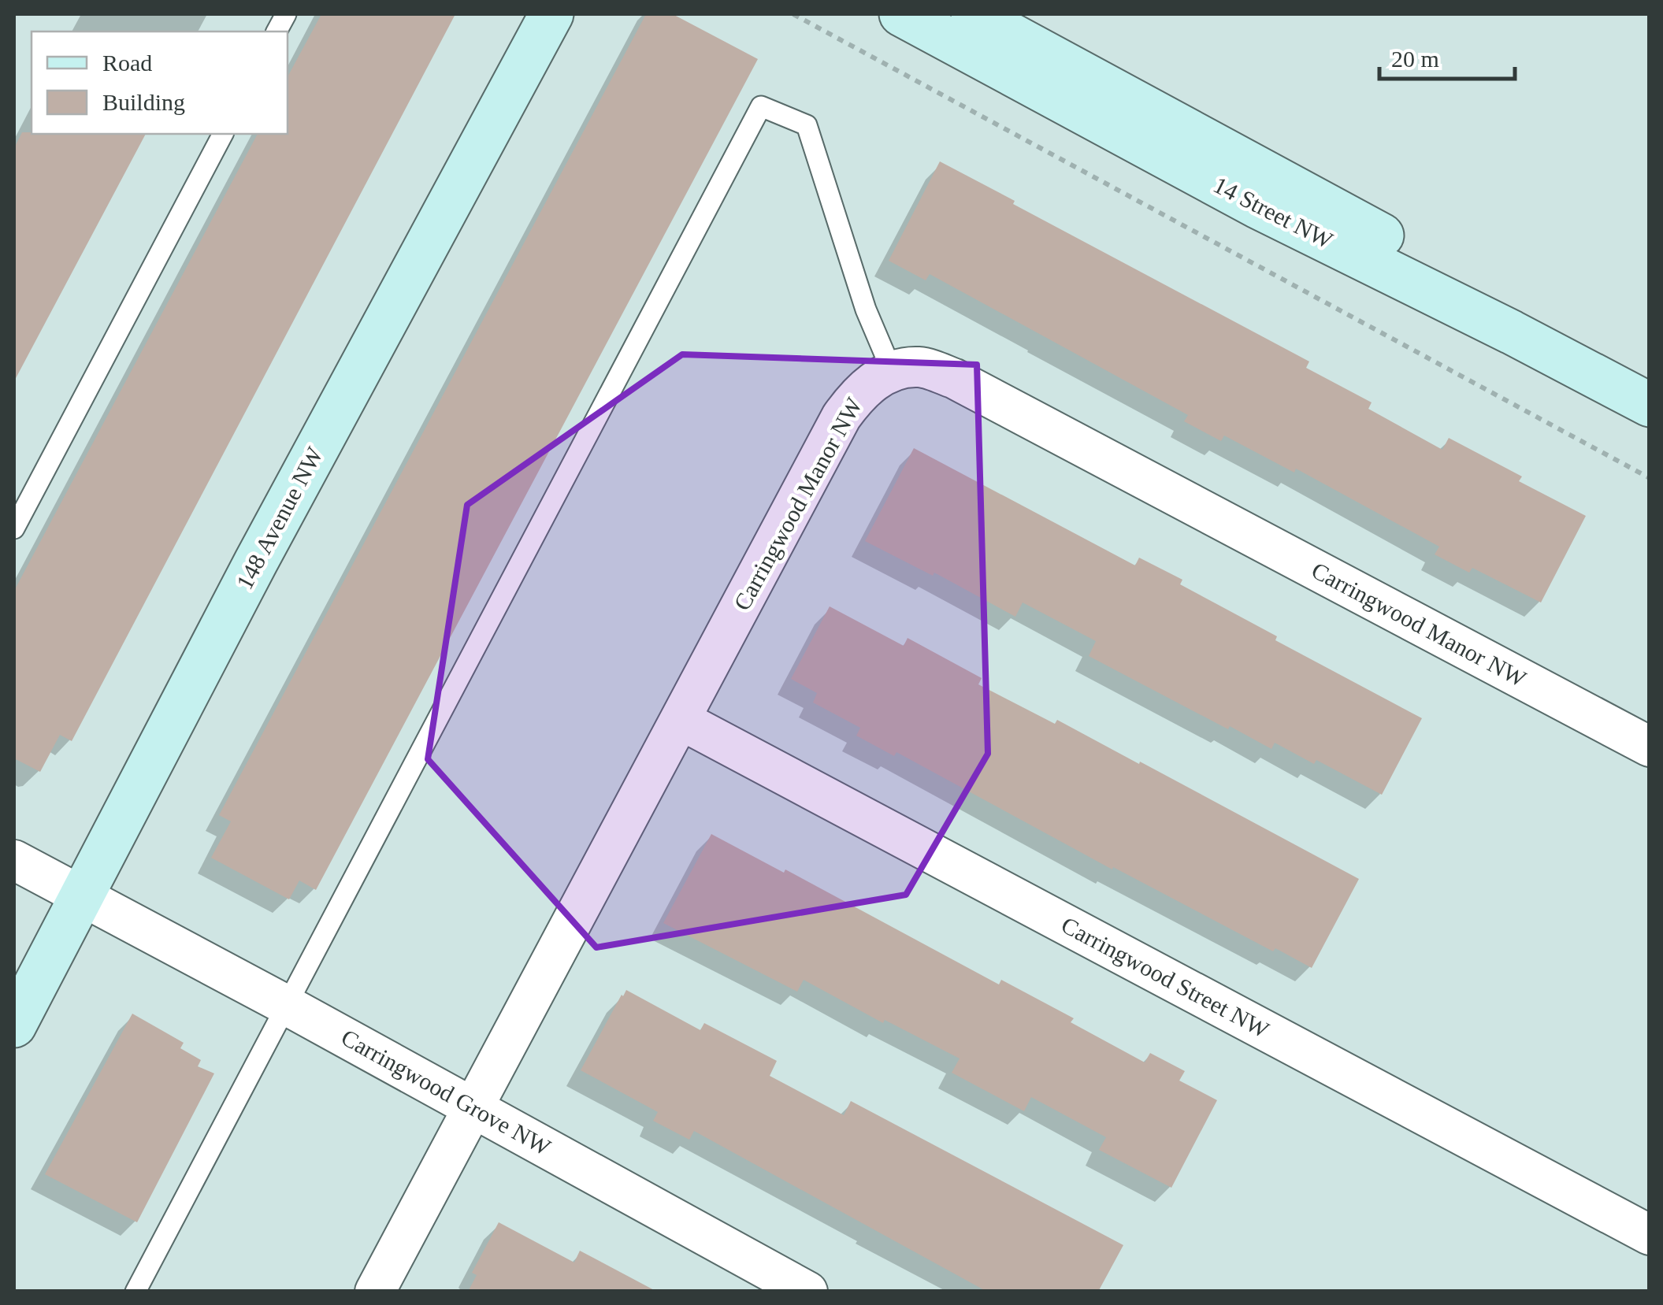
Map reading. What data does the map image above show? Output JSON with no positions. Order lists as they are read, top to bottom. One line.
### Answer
{"streets":{"main road":["14 Street NW","148 Avenue NW"],"street":["Carringwood Manor NW","Carringwood Street NW","Carringwood Grove NW"]},"crossings":[["Carringwood Manor NW","Carringwood Street NW"],["Carringwood Manor NW","Carringwood Grove NW"],["148 Avenue NW","Carringwood Grove NW"]],"legend":["Road","Building"],"scale_bar":"20 m"}
